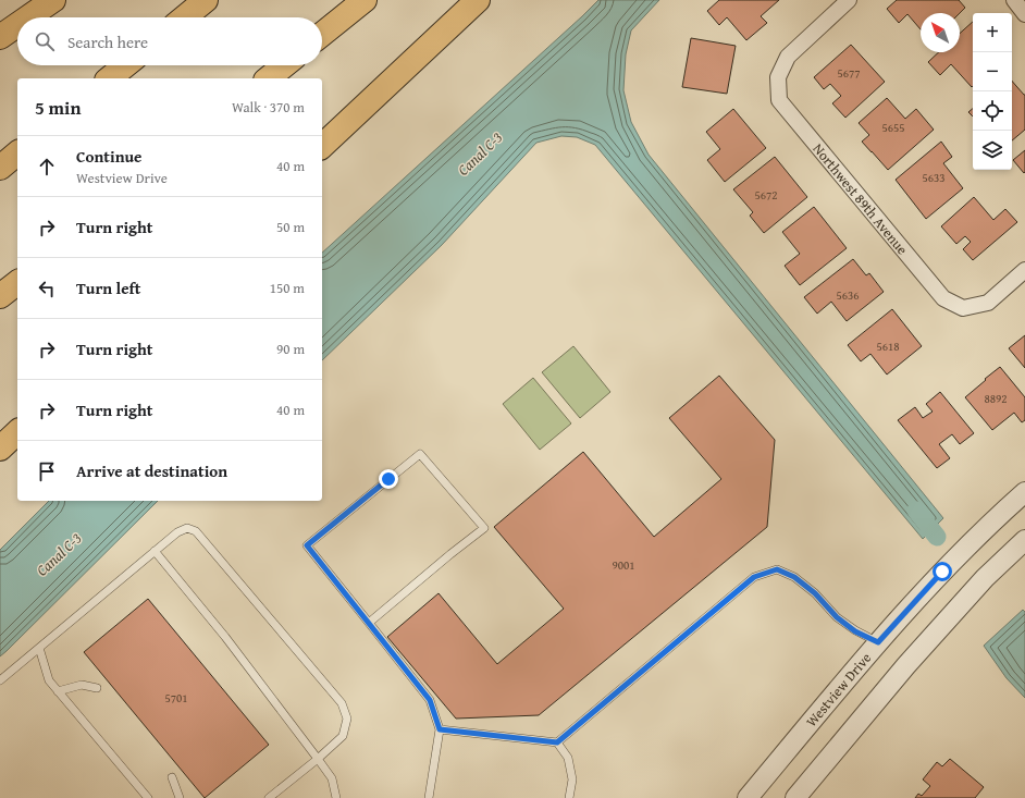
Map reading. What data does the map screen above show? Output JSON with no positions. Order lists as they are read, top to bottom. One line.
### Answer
{"streets":{"street":["Northwest 89th Avenue","Westview Drive"]},"water":["Canal C-3"],"house_numbers":["5677","5655","5633","5672","5636","5618","8892","9001","5701"],"north":"top left","page":{"map_buttons":["+","−"],"search":"Search here","heading":["5 min","Walk · 370 m"],"list":[["Continue","Westview Drive","40 m"],["Turn right","50 m"],["Turn left","150 m"],["Turn right","90 m"],["Turn right","40 m"],"Arrive at destination"]}}
